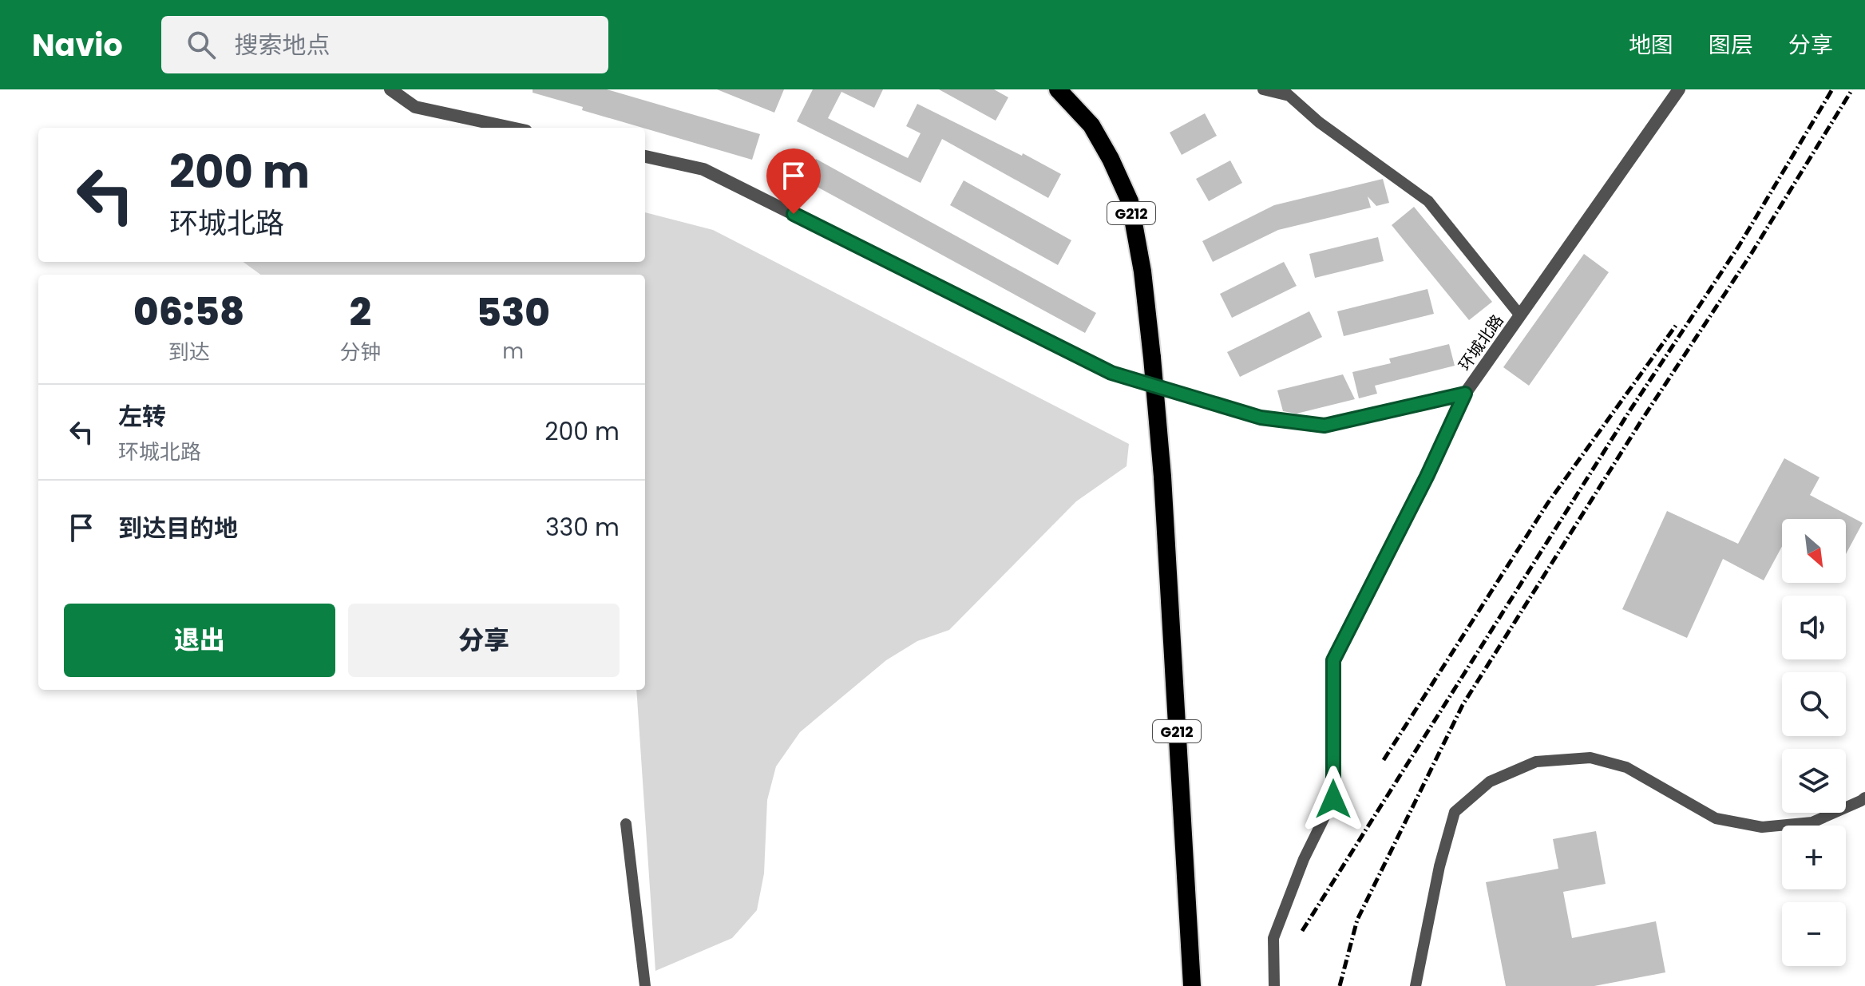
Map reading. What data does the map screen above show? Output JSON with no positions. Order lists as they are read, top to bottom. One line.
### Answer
{"streets":{"highway":["G212"],"street":["环城北路"]},"north":"bottom right","page":{"header":"Navio","search":"搜索地点","nav":["地图","图层","分享"],"turn":["200 m","环城北路"],"eta":["06:58","到达","2","分钟","530","m"],"list":[{"name":"左转","note":"环城北路","value":"200 m"},{"name":"到达目的地","value":"330 m"}],"map_buttons":["+","−"],"buttons":["退出","分享"]}}
